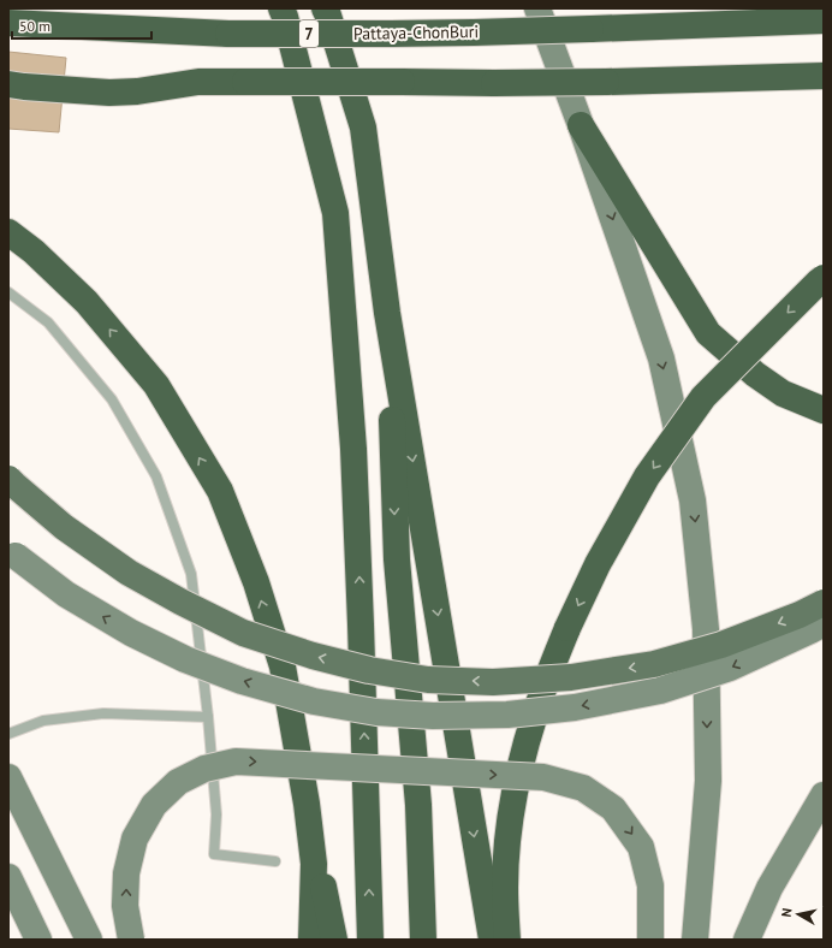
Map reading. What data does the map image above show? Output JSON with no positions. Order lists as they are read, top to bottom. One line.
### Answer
{"streets":{"highway":["Pattaya-ChonBuri","7"]},"scale_bar":"50 m","north":"left"}
